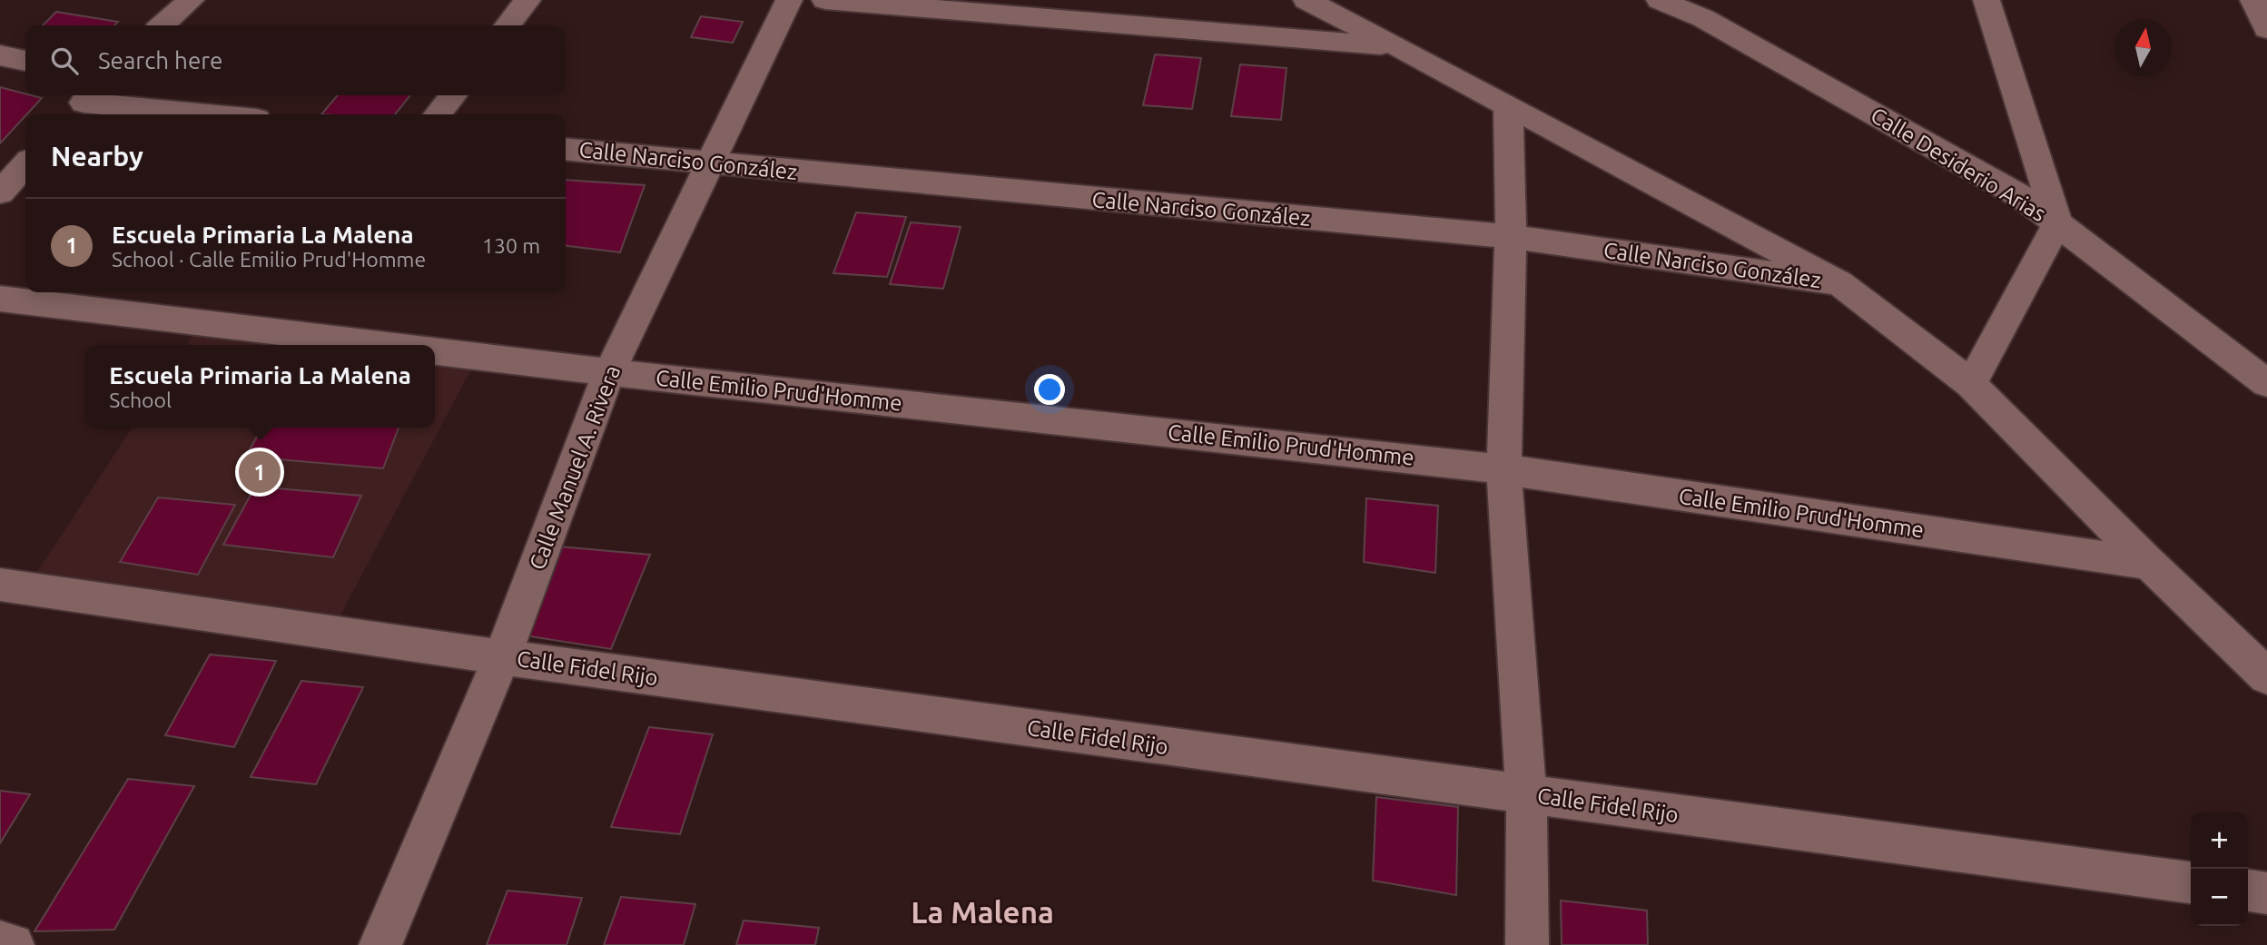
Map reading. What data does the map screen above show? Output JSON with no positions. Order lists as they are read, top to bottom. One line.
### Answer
{"streets":{"street":["Calle Narciso González","Calle Desiderio Arias","Calle Emilio Prud'Homme","Calle Manuel A. Rivera","Calle Fidel Rijo"]},"crossings":[["Calle Narciso González","Calle Manuel A. Rivera"],["Calle Emilio Prud'Homme","Calle Manuel A. Rivera"],["Calle Manuel A. Rivera","Calle Fidel Rijo"]],"districts":["La Malena"],"north":"top","page":{"search":"Search here","heading":"Nearby","list":[{"mark":"1","name":"Escuela Primaria La Malena","note":"School · Calle Emilio Prud'Homme","value":"130 m"}],"popup":["Escuela Primaria La Malena","School"],"pins":"1","map_buttons":["+","−"]}}
